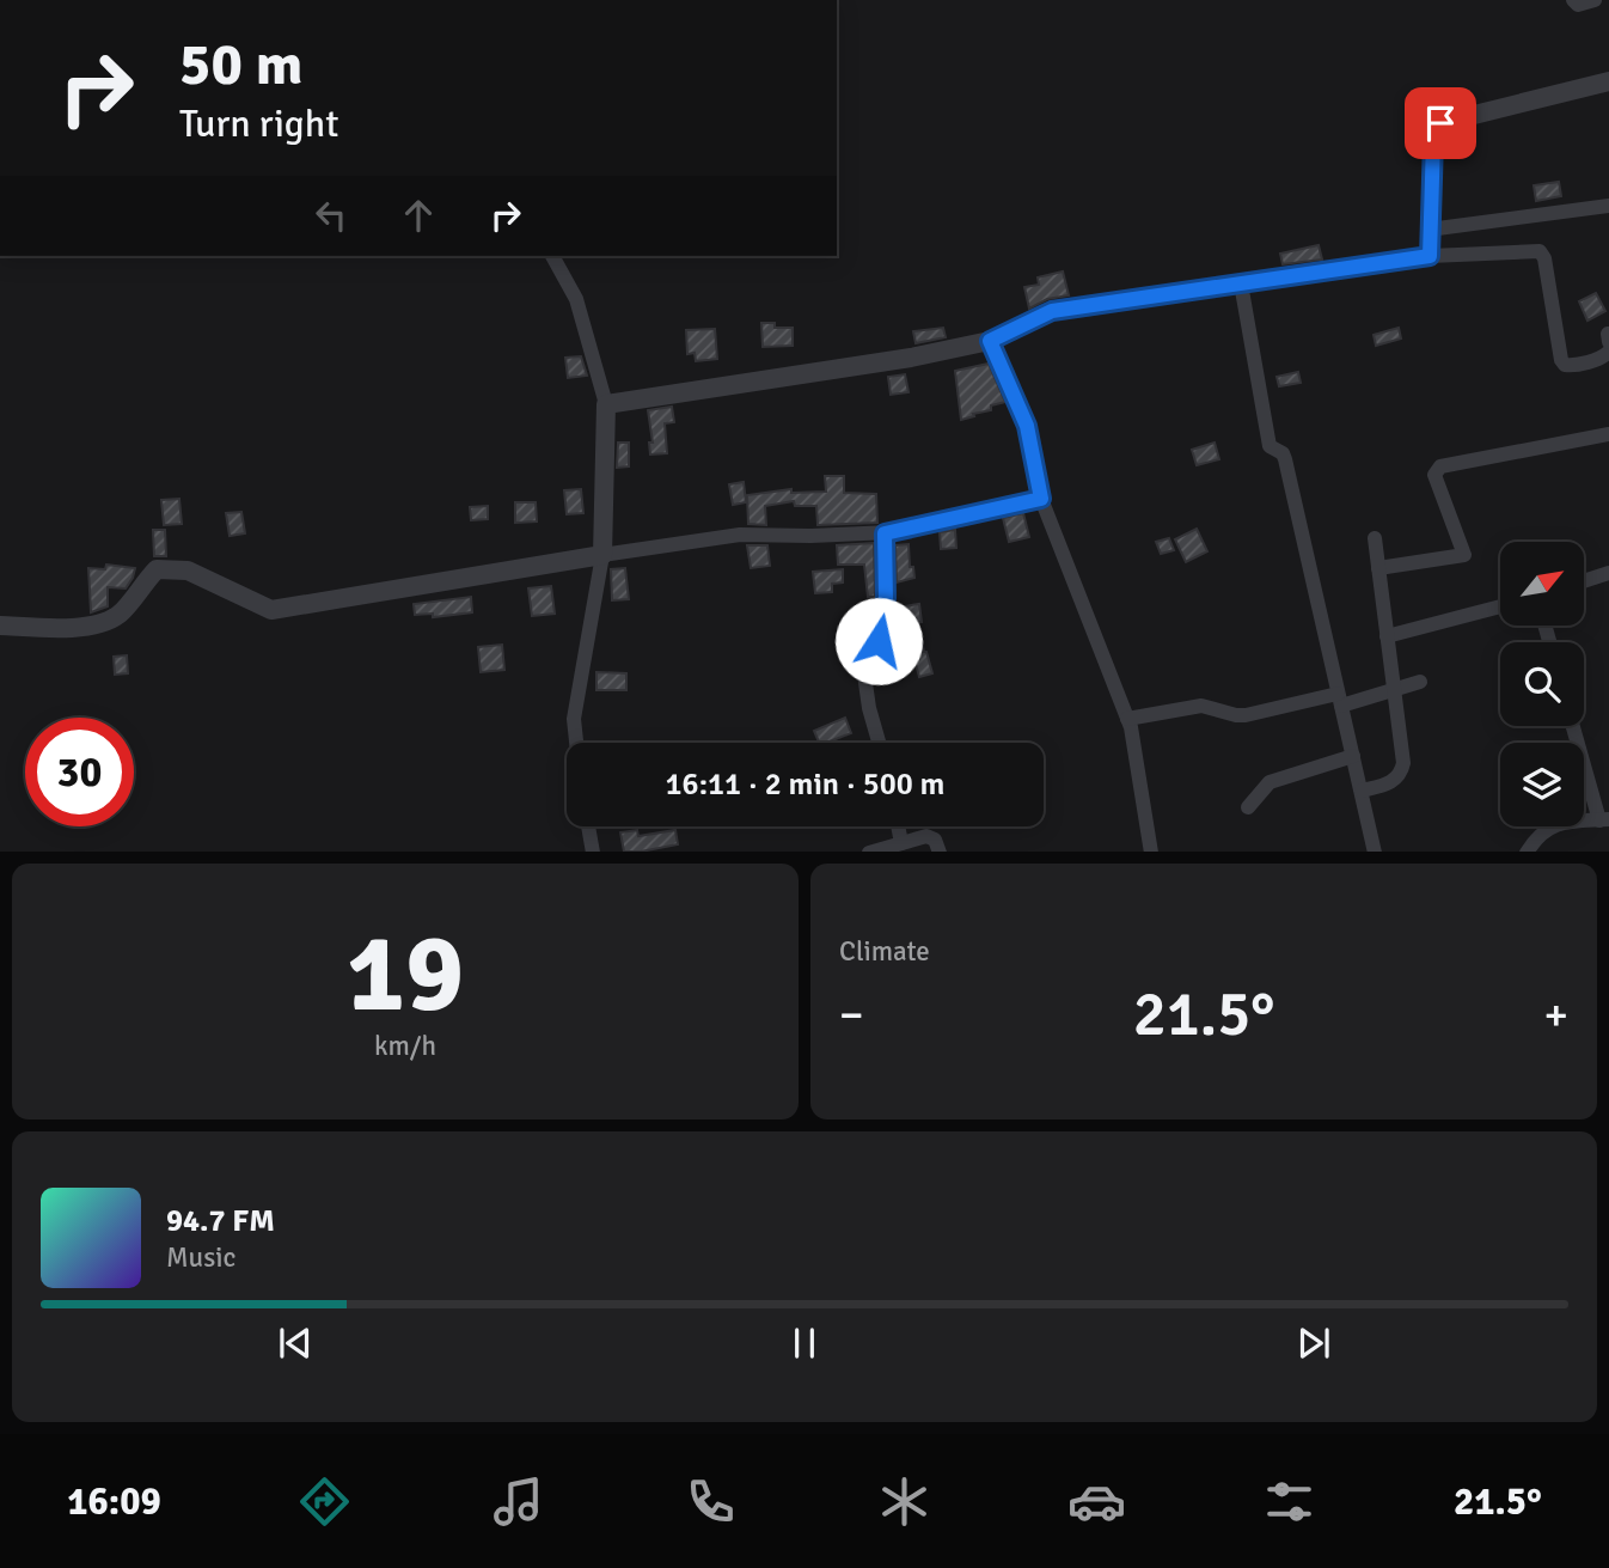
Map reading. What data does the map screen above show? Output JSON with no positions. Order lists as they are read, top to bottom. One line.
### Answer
{"north":"top right","page":{"turn":["50 m","Turn right"],"limit":"30","trip":"16:11 · 2 min · 500 m","tile":[["19","km/h"],"Climate"],"heat":["−","21.5°","+"],"song":["94.7 FM","Music"],"tabs":["16:09","21.5°"]}}
